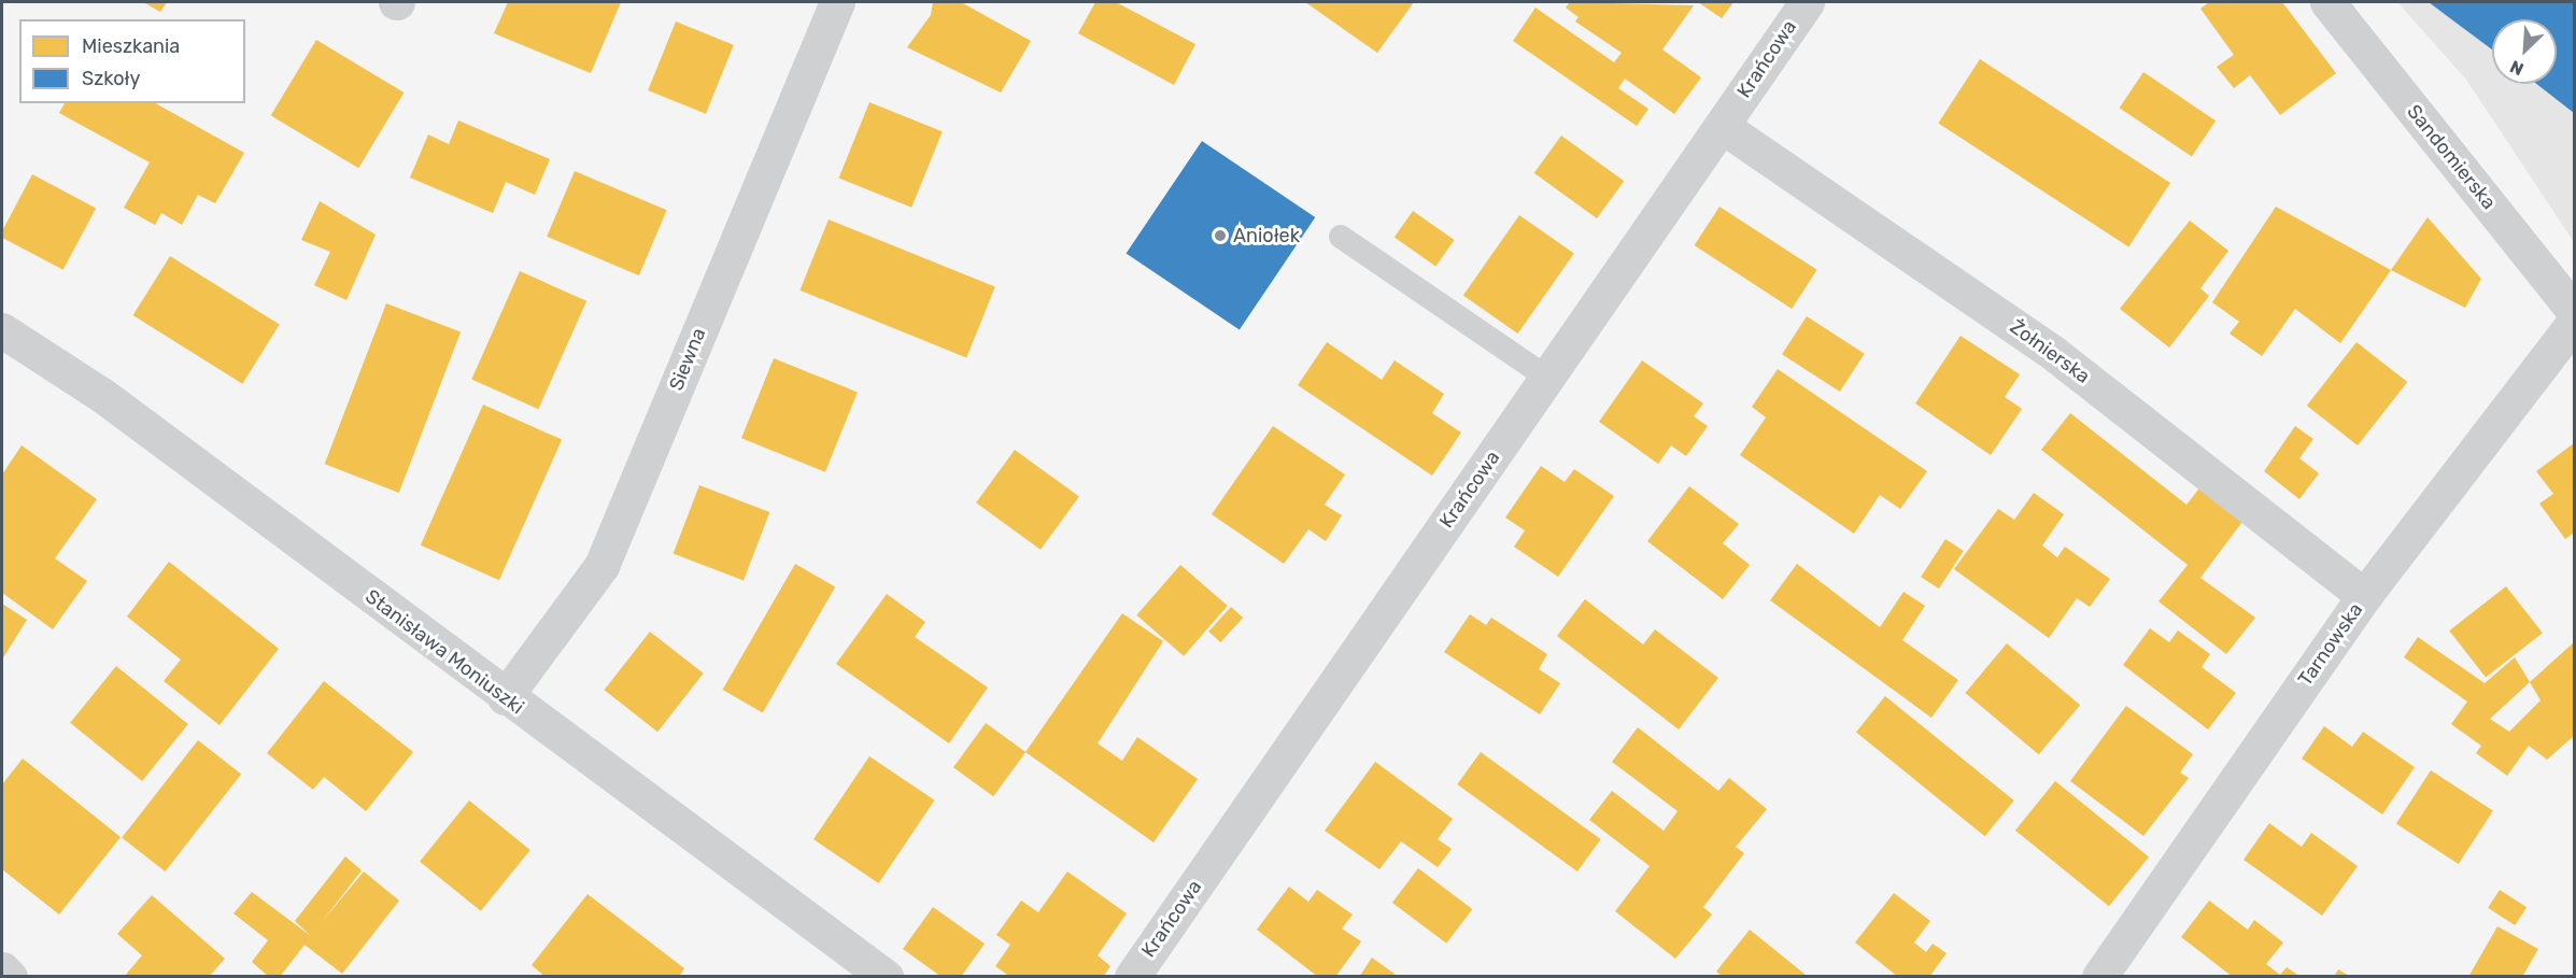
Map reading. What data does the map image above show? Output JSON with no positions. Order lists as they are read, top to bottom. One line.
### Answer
{"streets":{"street":["Krańcowa","Sandomierska","Żołnierska","Siewna","Tarnowska","Stanisława Moniuszki"]},"crossings":[["Krańcowa","Żołnierska"],["Żołnierska","Tarnowska"],["Siewna","Stanisława Moniuszki"]],"places":["Aniołek"],"legend":["Mieszkania","Szkoły"],"north":"bottom left"}
